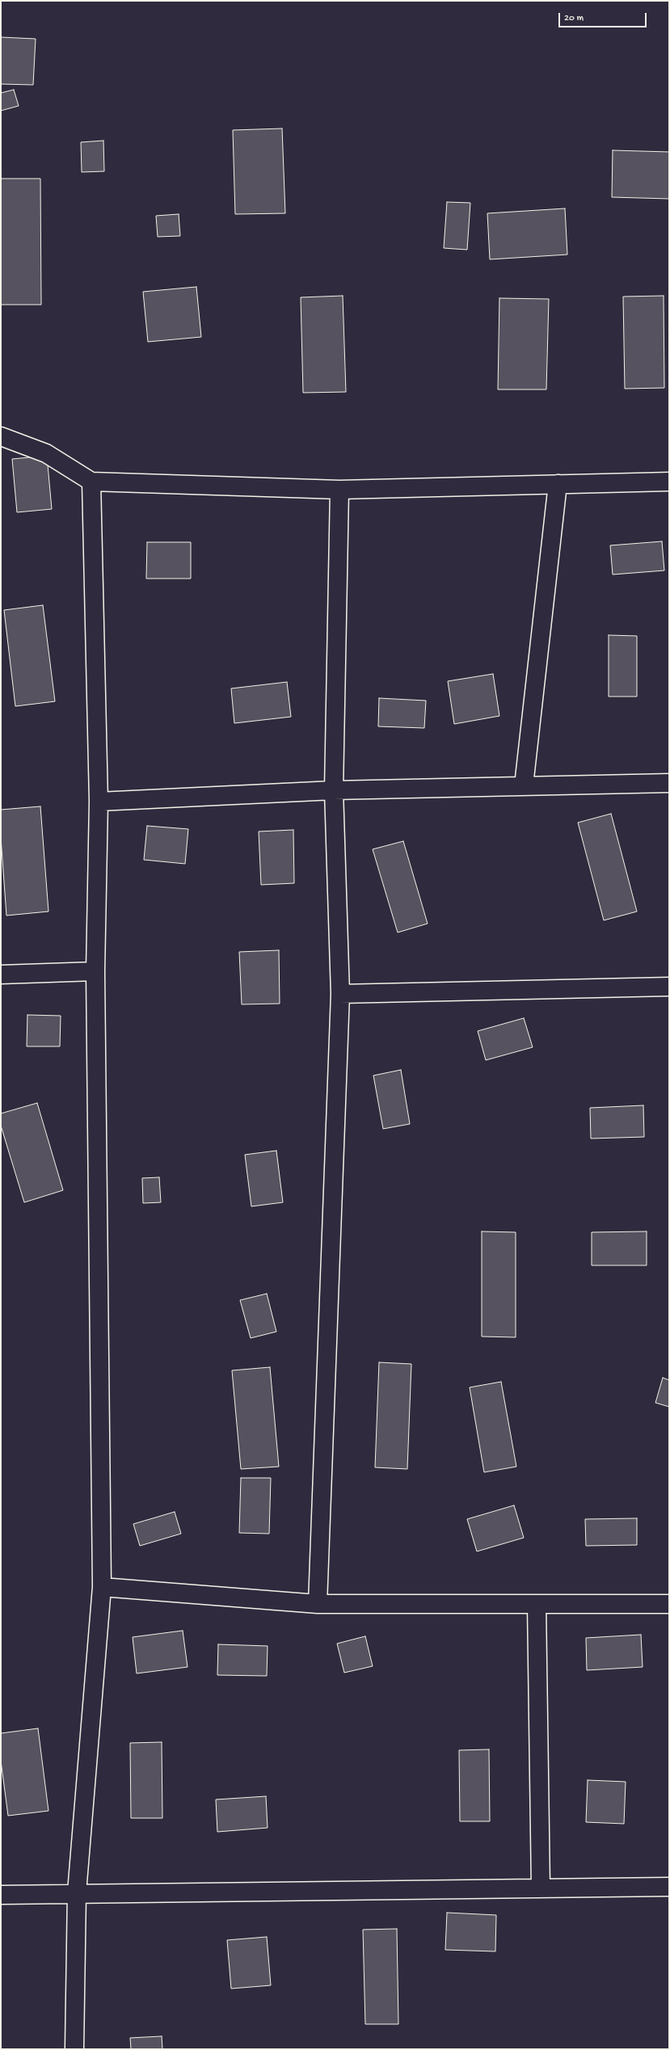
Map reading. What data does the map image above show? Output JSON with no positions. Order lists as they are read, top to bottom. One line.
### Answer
{"scale_bar":"20 m"}
